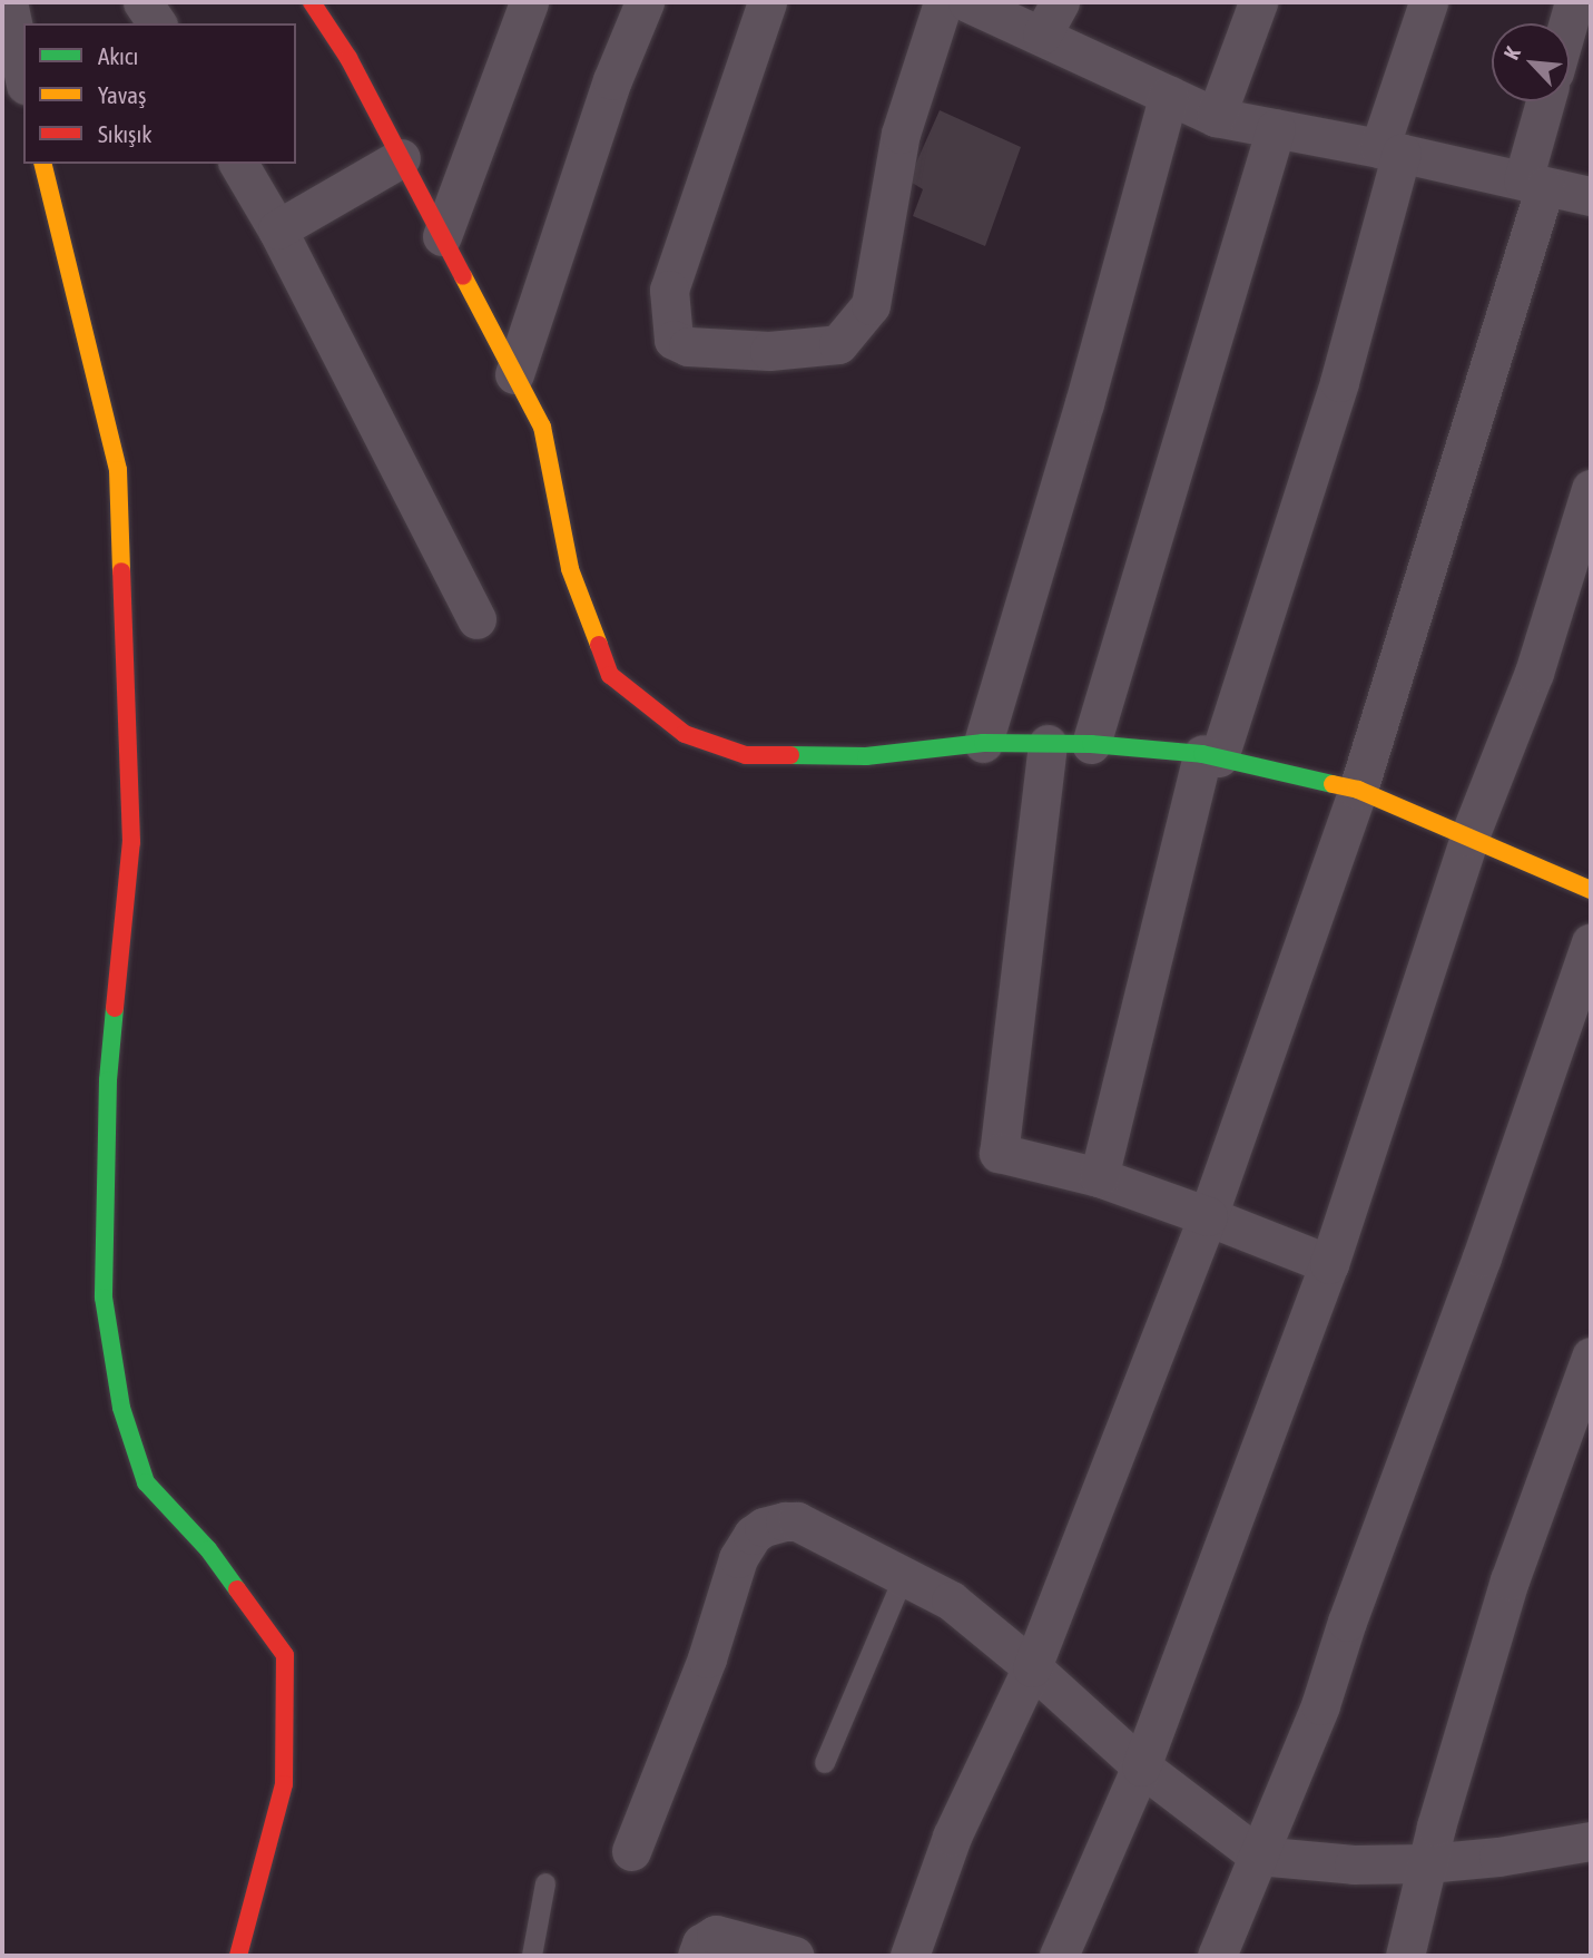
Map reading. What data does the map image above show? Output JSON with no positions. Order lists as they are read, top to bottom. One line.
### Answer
{"legend":["Akıcı","Yavaş","Sıkışık"],"north":"top left"}
